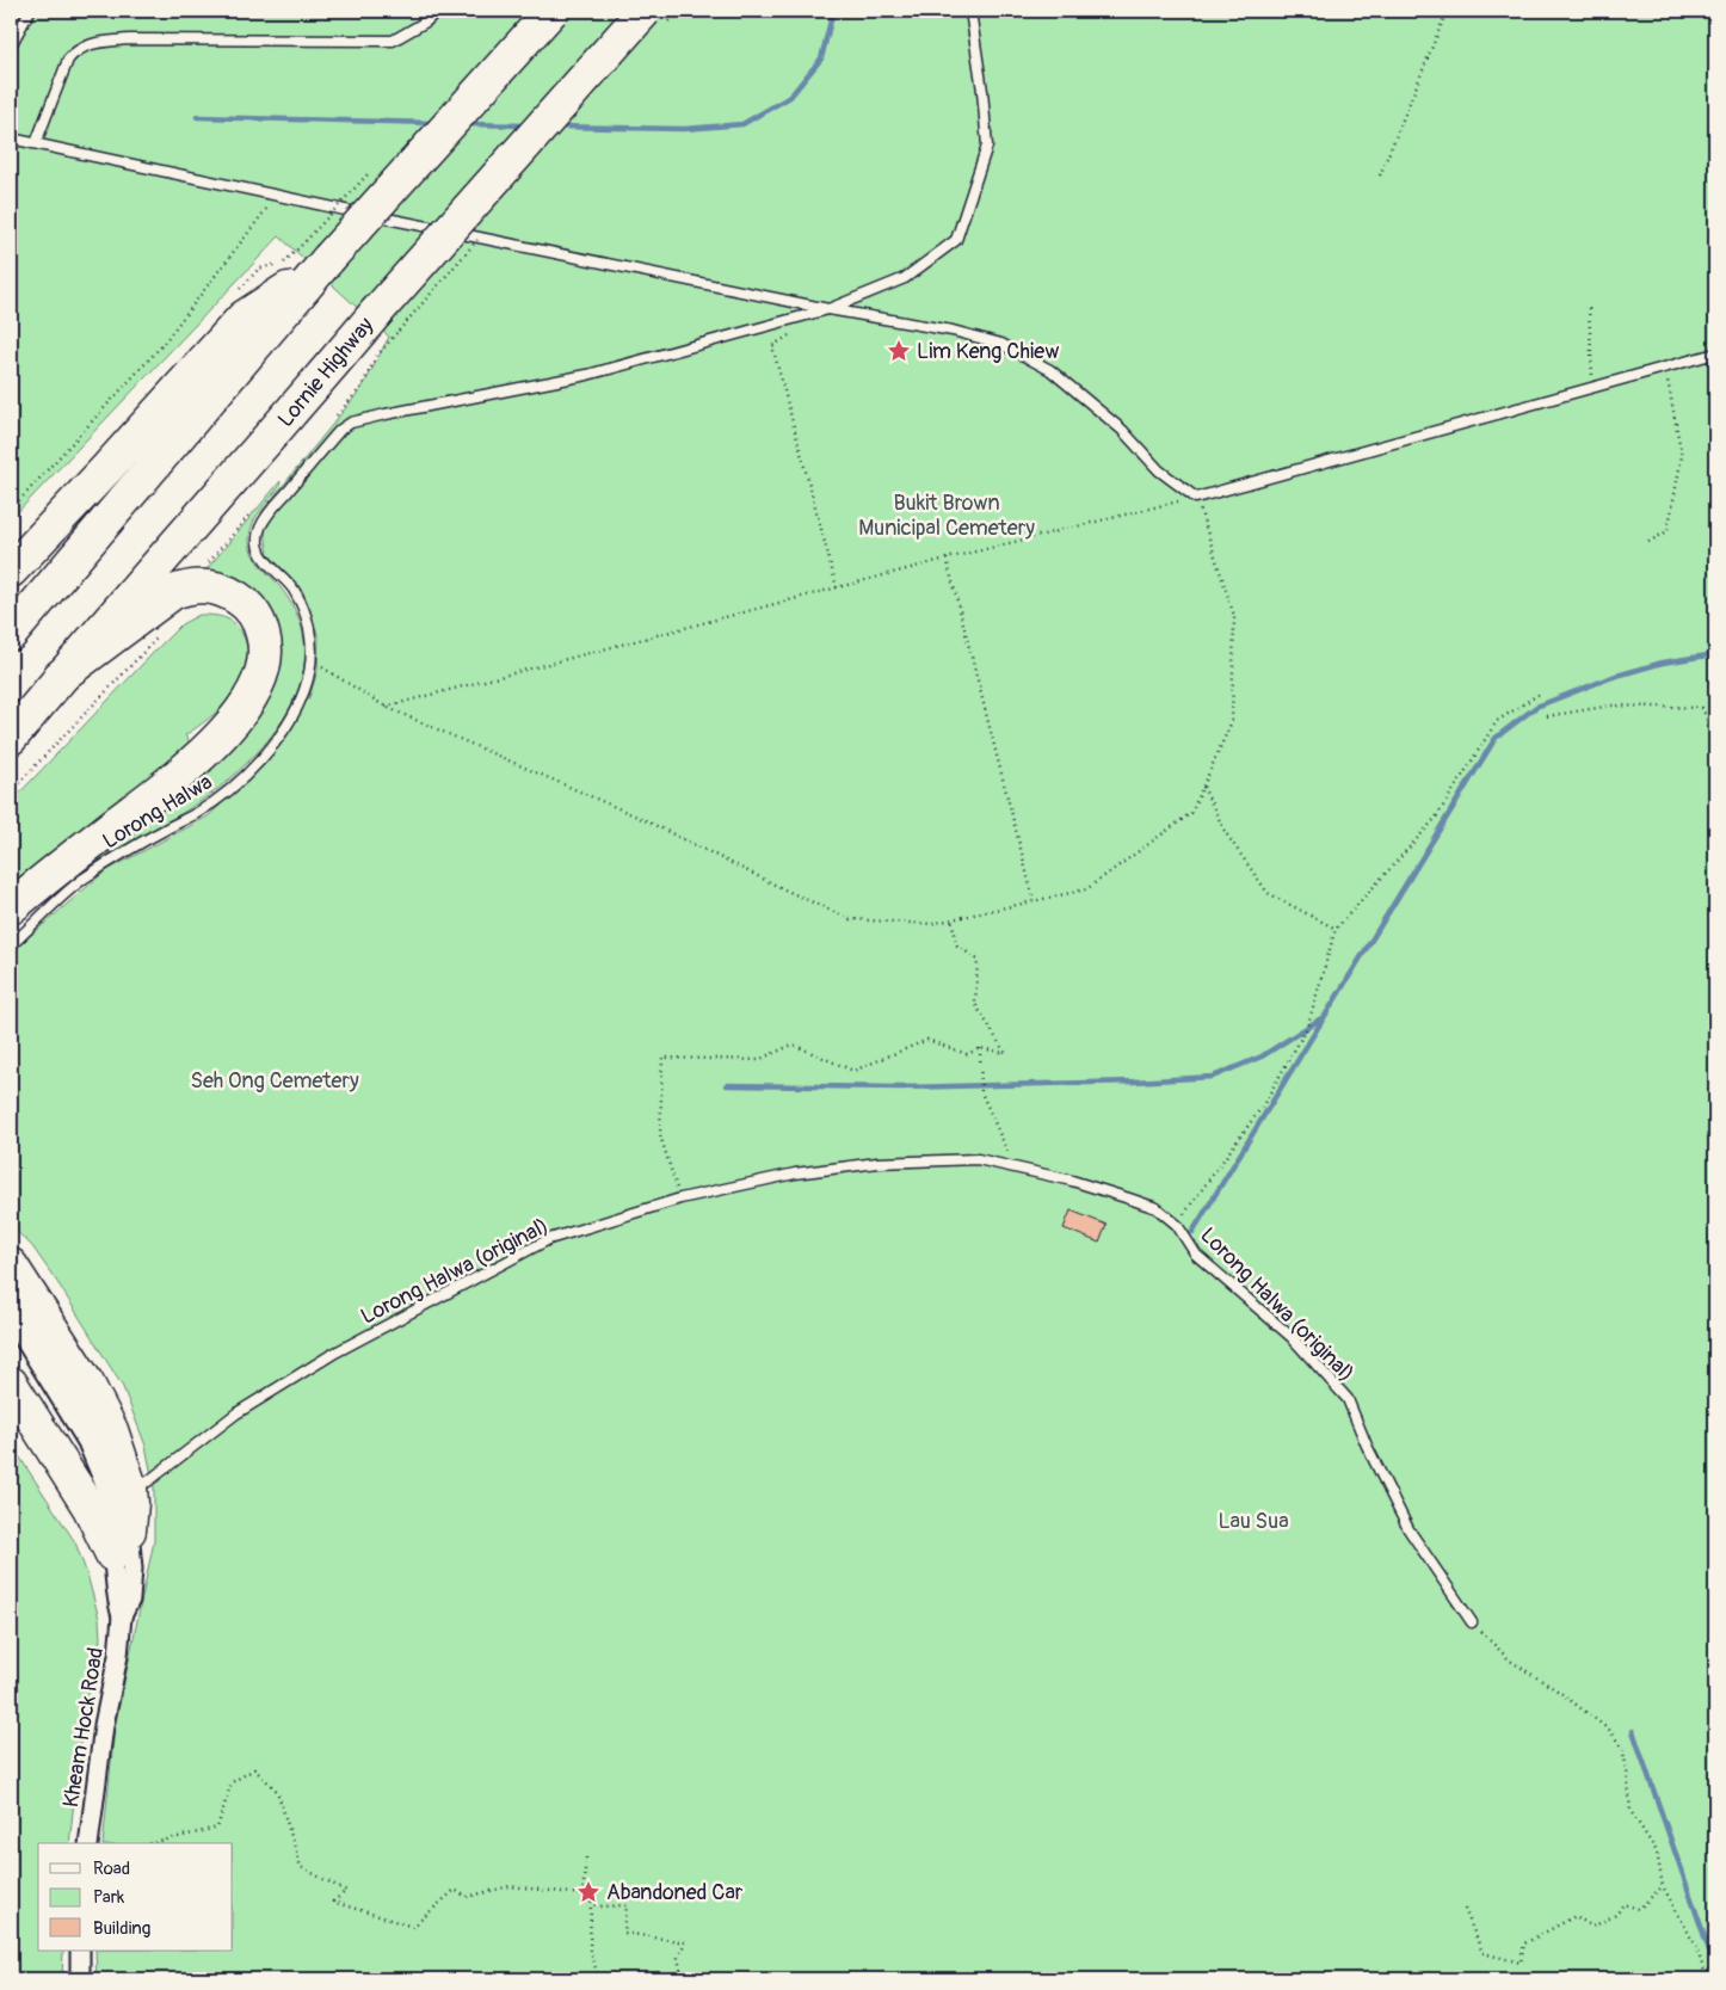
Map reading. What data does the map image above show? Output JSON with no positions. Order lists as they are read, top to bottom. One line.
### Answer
{"streets":{"highway":["Lornie Highway"],"street":["Kheam Hock Road"],"lane":["Lorong Halwa","Lorong Halwa (original)"]},"parks":["Bukit Brown Municipal Cemetery","Seh Ong Cemetery","Lau Sua"],"places":{"place":["Lim Keng Chiew","Abandoned Car"]},"legend":["Road","Park","Building"]}
